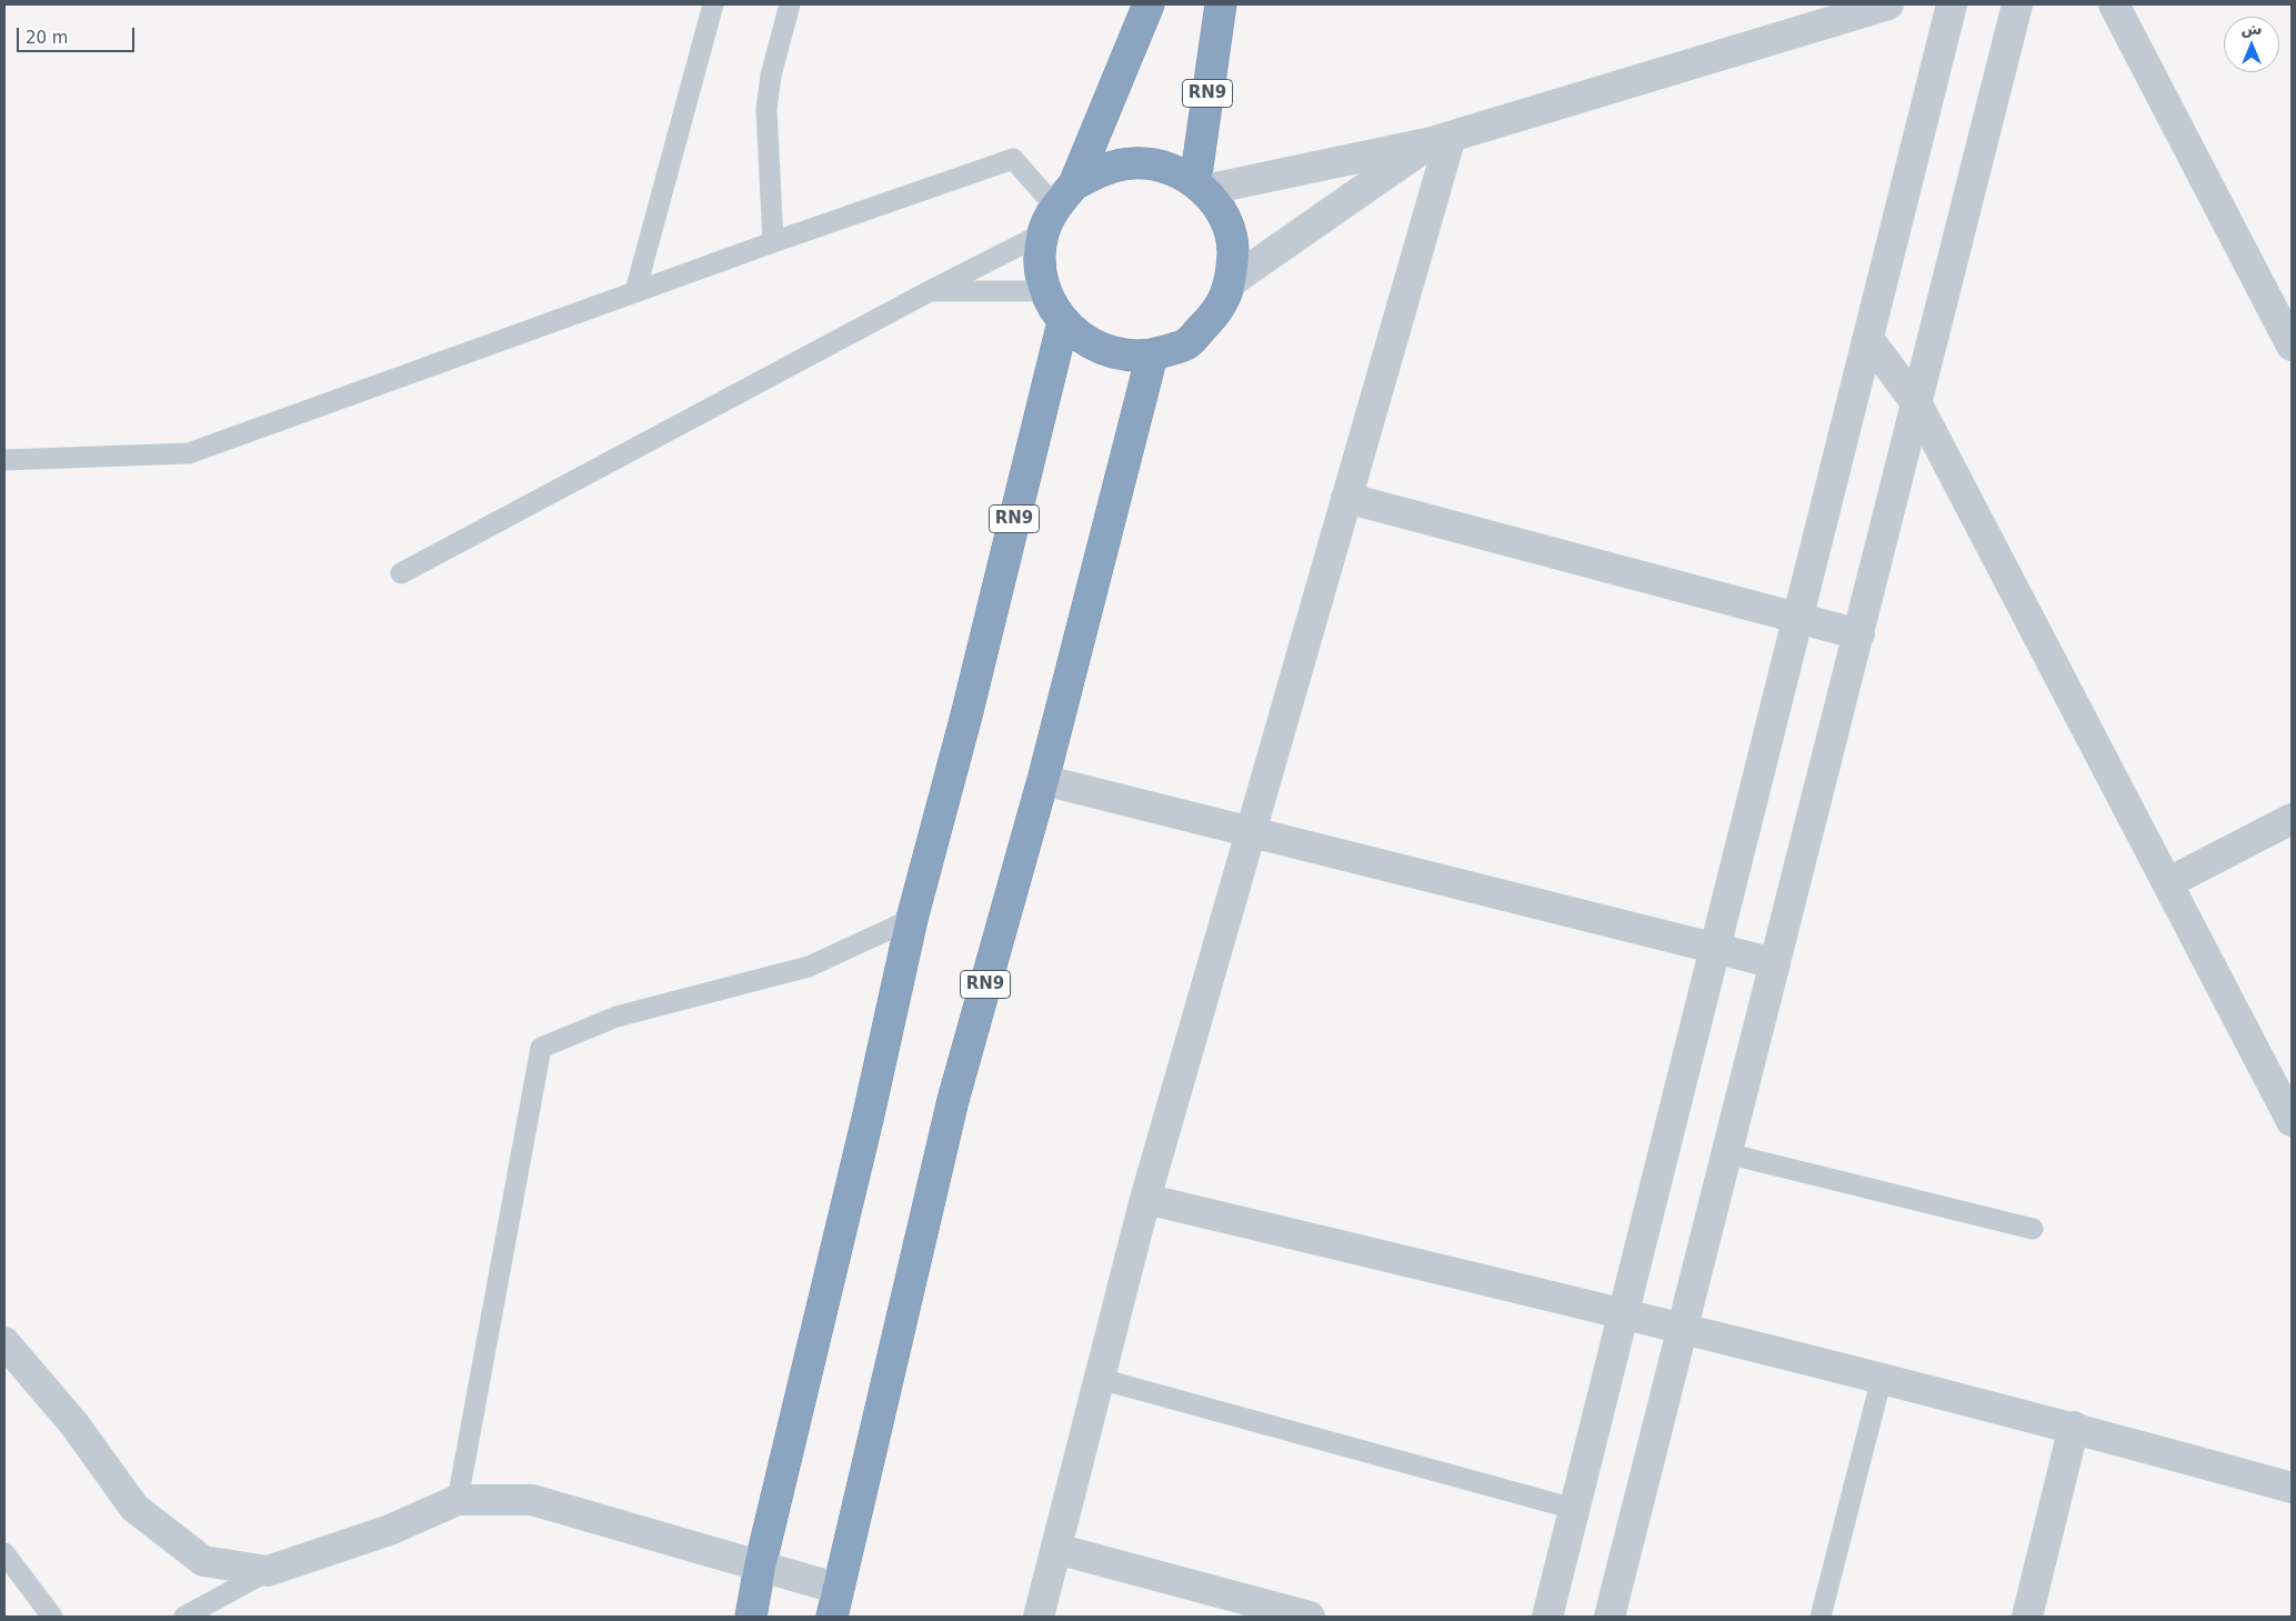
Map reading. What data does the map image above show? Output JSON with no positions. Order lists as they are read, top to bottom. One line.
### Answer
{"streets":{"highway":["RN9"]},"scale_bar":"20 m","north":"top"}
